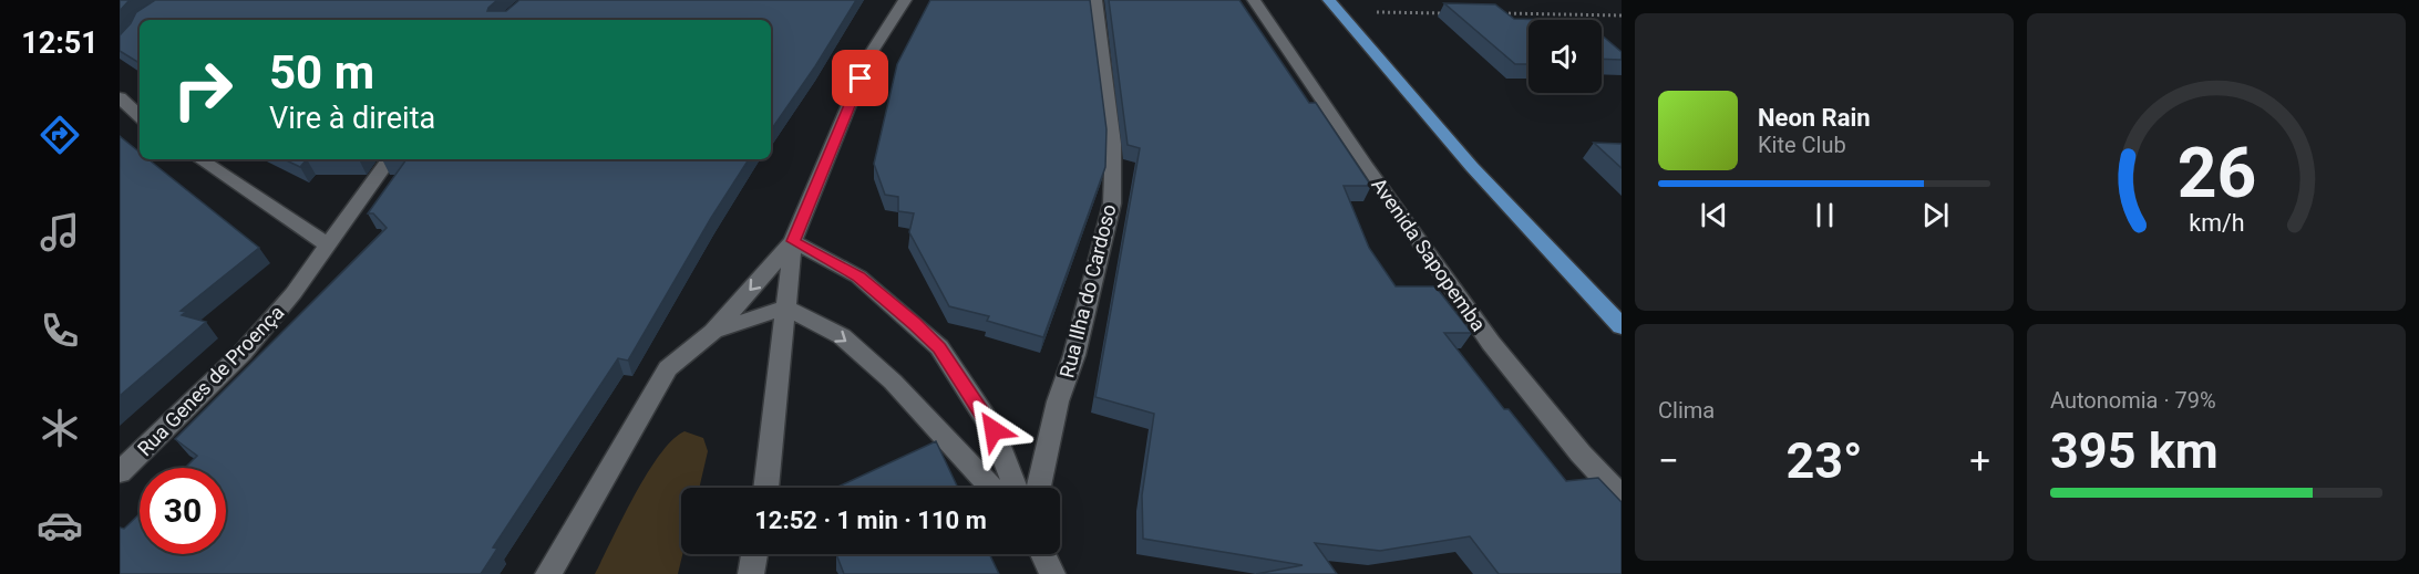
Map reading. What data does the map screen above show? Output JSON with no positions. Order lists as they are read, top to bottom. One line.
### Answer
{"streets":{"street":["Avenida Sapopemba","Rua Ilha do Cardoso","Rua Genes de Proença"]},"page":{"tabs":"12:51","turn":["50 m","Vire à direita"],"song":["Neon Rain","Kite Club"],"tile":["Clima",["Autonomia · 79%","395 km"]],"heat":["−","23°","+"],"limit":"30","trip":"12:52 · 1 min · 110 m","gauge":["26","km/h"]}}
